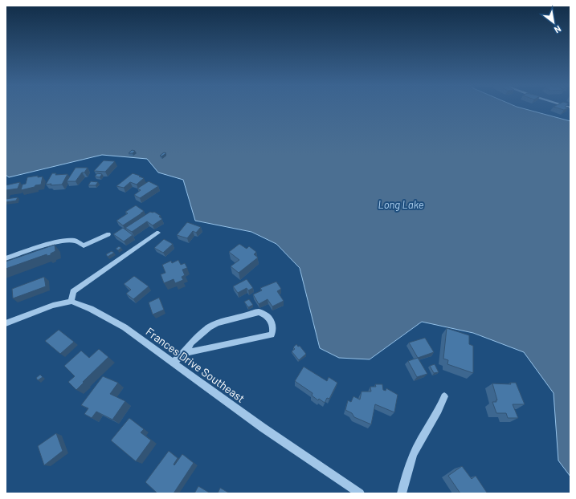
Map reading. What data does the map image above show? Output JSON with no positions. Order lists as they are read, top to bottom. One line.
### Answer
{"streets":{"street":["Frances Drive Southeast"]},"water":["Long Lake"],"north":"bottom right"}
